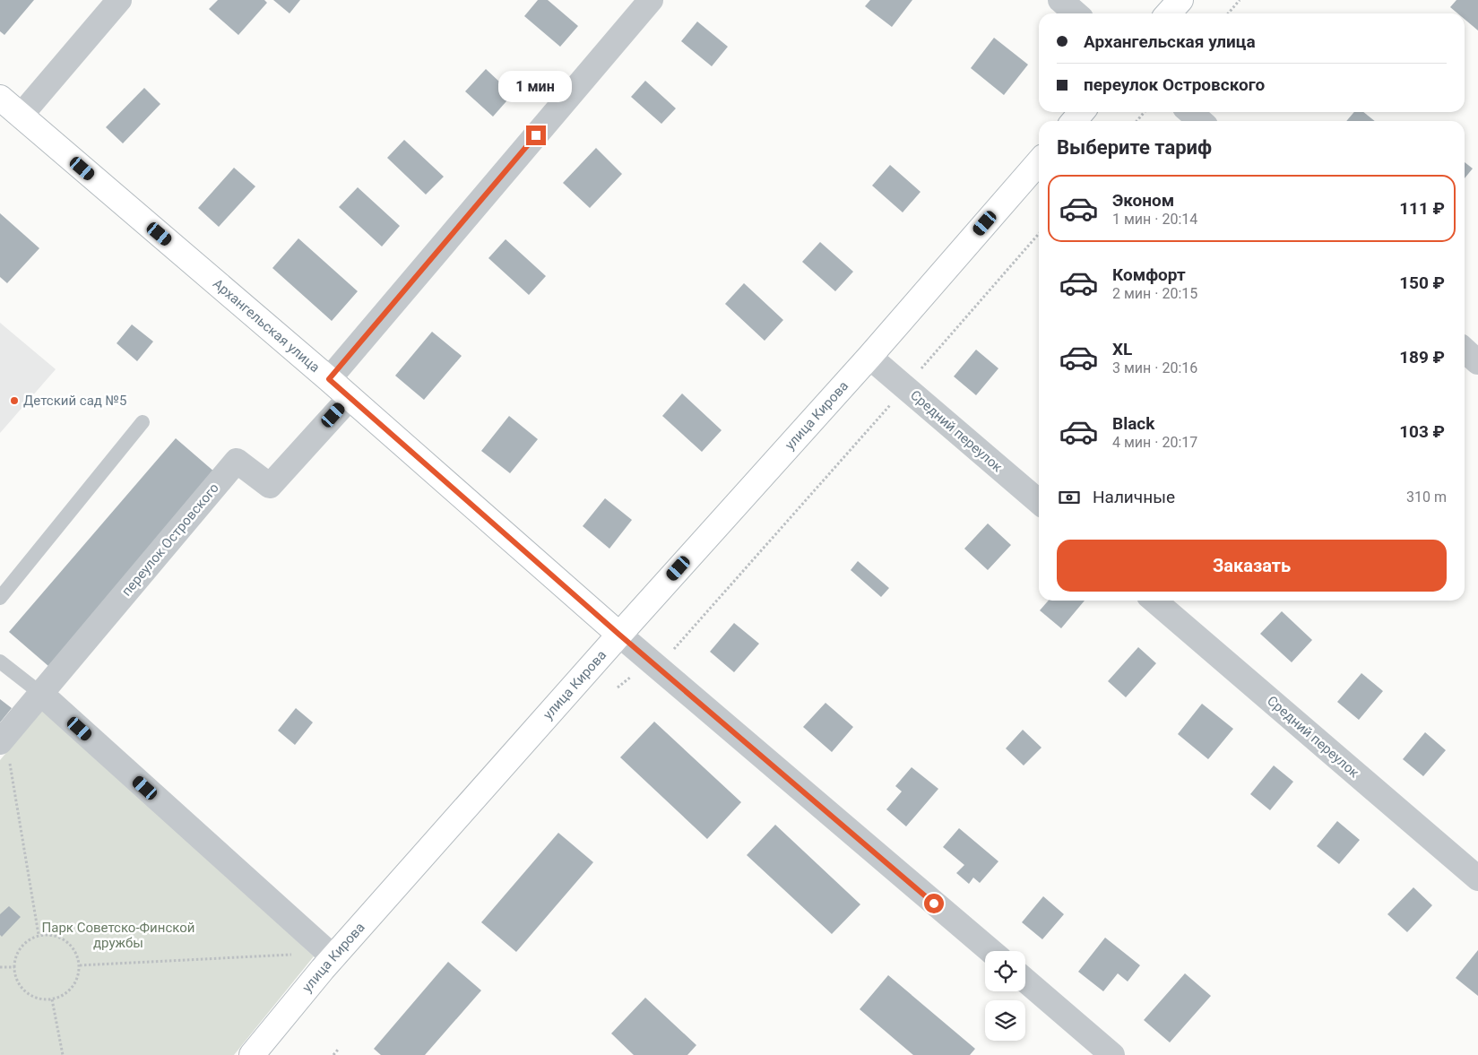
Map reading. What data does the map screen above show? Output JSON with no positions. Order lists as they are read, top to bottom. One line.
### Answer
{"streets":{"main road":["Архангельская улица","улица Кирова"],"street":["Средний переулок","переулок Островского"]},"crossings":[["Архангельская улица","улица Кирова"],["Архангельская улица","переулок Островского"],["улица Кирова","Средний переулок"]],"parks":["Парк Советско-Финской дружбы"],"places":["Детский сад №5"],"page":{"banner":["Архангельская улица","переулок Островского"],"bubble":"1 мин","heading":"Выберите тариф","list":[{"name":"Эконом","note":"1 мин · 20:14","value":"111 ₽"},{"name":"Комфорт","note":"2 мин · 20:15","value":"150 ₽"},{"name":"XL","note":"3 мин · 20:16","value":"189 ₽"},{"name":"Black","note":"4 мин · 20:17","value":"103 ₽"}],"pay":["Наличные","310 m"],"buttons":"Заказать"}}
